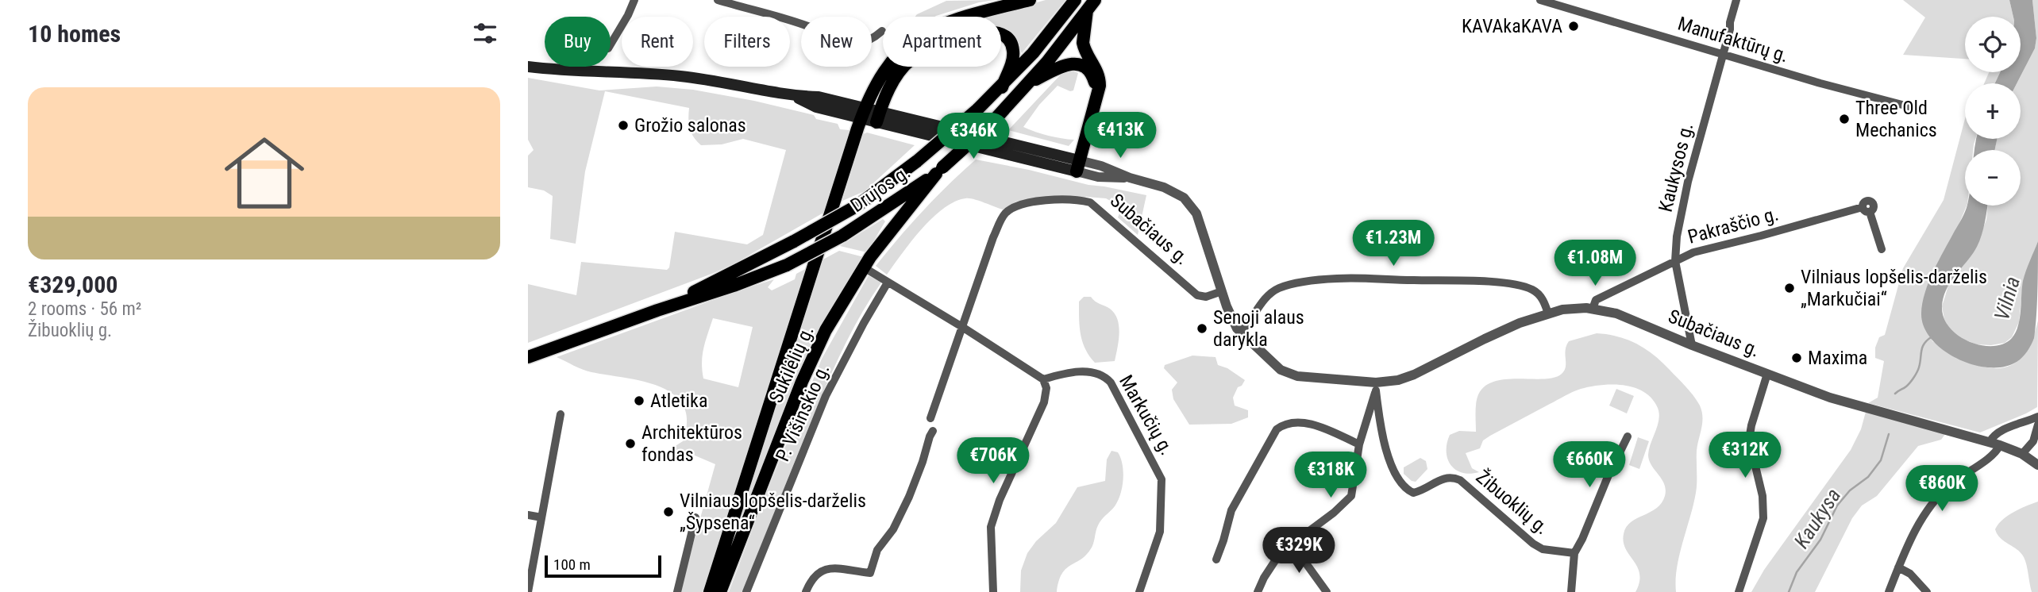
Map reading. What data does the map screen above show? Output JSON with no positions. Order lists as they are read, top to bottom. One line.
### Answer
{"streets":{"main road":["Drujos g.","Subačiaus g.","Sukilėlių g."],"street":["Manufaktūrų g.","Kaukysos g.","Pakraščio g.","P. Višinskio g.","Markučių g.","Žibuoklių g."]},"crossings":[["Manufaktūrų g.","Kaukysos g."],["Kaukysos g.","Pakraščio g."],["Kaukysos g.","Subačiaus g."],["Drujos g.","Sukilėlių g."],["Pakraščio g.","Subačiaus g."],["Subačiaus g.","Žibuoklių g."]],"water":["Vilnia","Kaukysa"],"places":["KAVAkaKAVA","Three Old Mechanics","Grožio salonas","Vilniaus lopšelis-darželis „Markučiai“","Senoji alaus darykla","Maxima","Atletika","Architektūros fondas","Vilniaus lopšelis-darželis „Šypsena“"],"scale_bar":"100 m","page":{"heading":"10 homes","map_buttons":["+","−"],"chip":["Buy","Rent","Filters","New","Apartment"],"list":[{"name":"€329,000","note":"2 rooms · 56 m² · Žibuoklių g."}],"price":["€413K","€346K","€1.23M","€1.08M","€312K","€706K","€660K","€318K","€860K","€329K"],"scale":"100 m"}}
